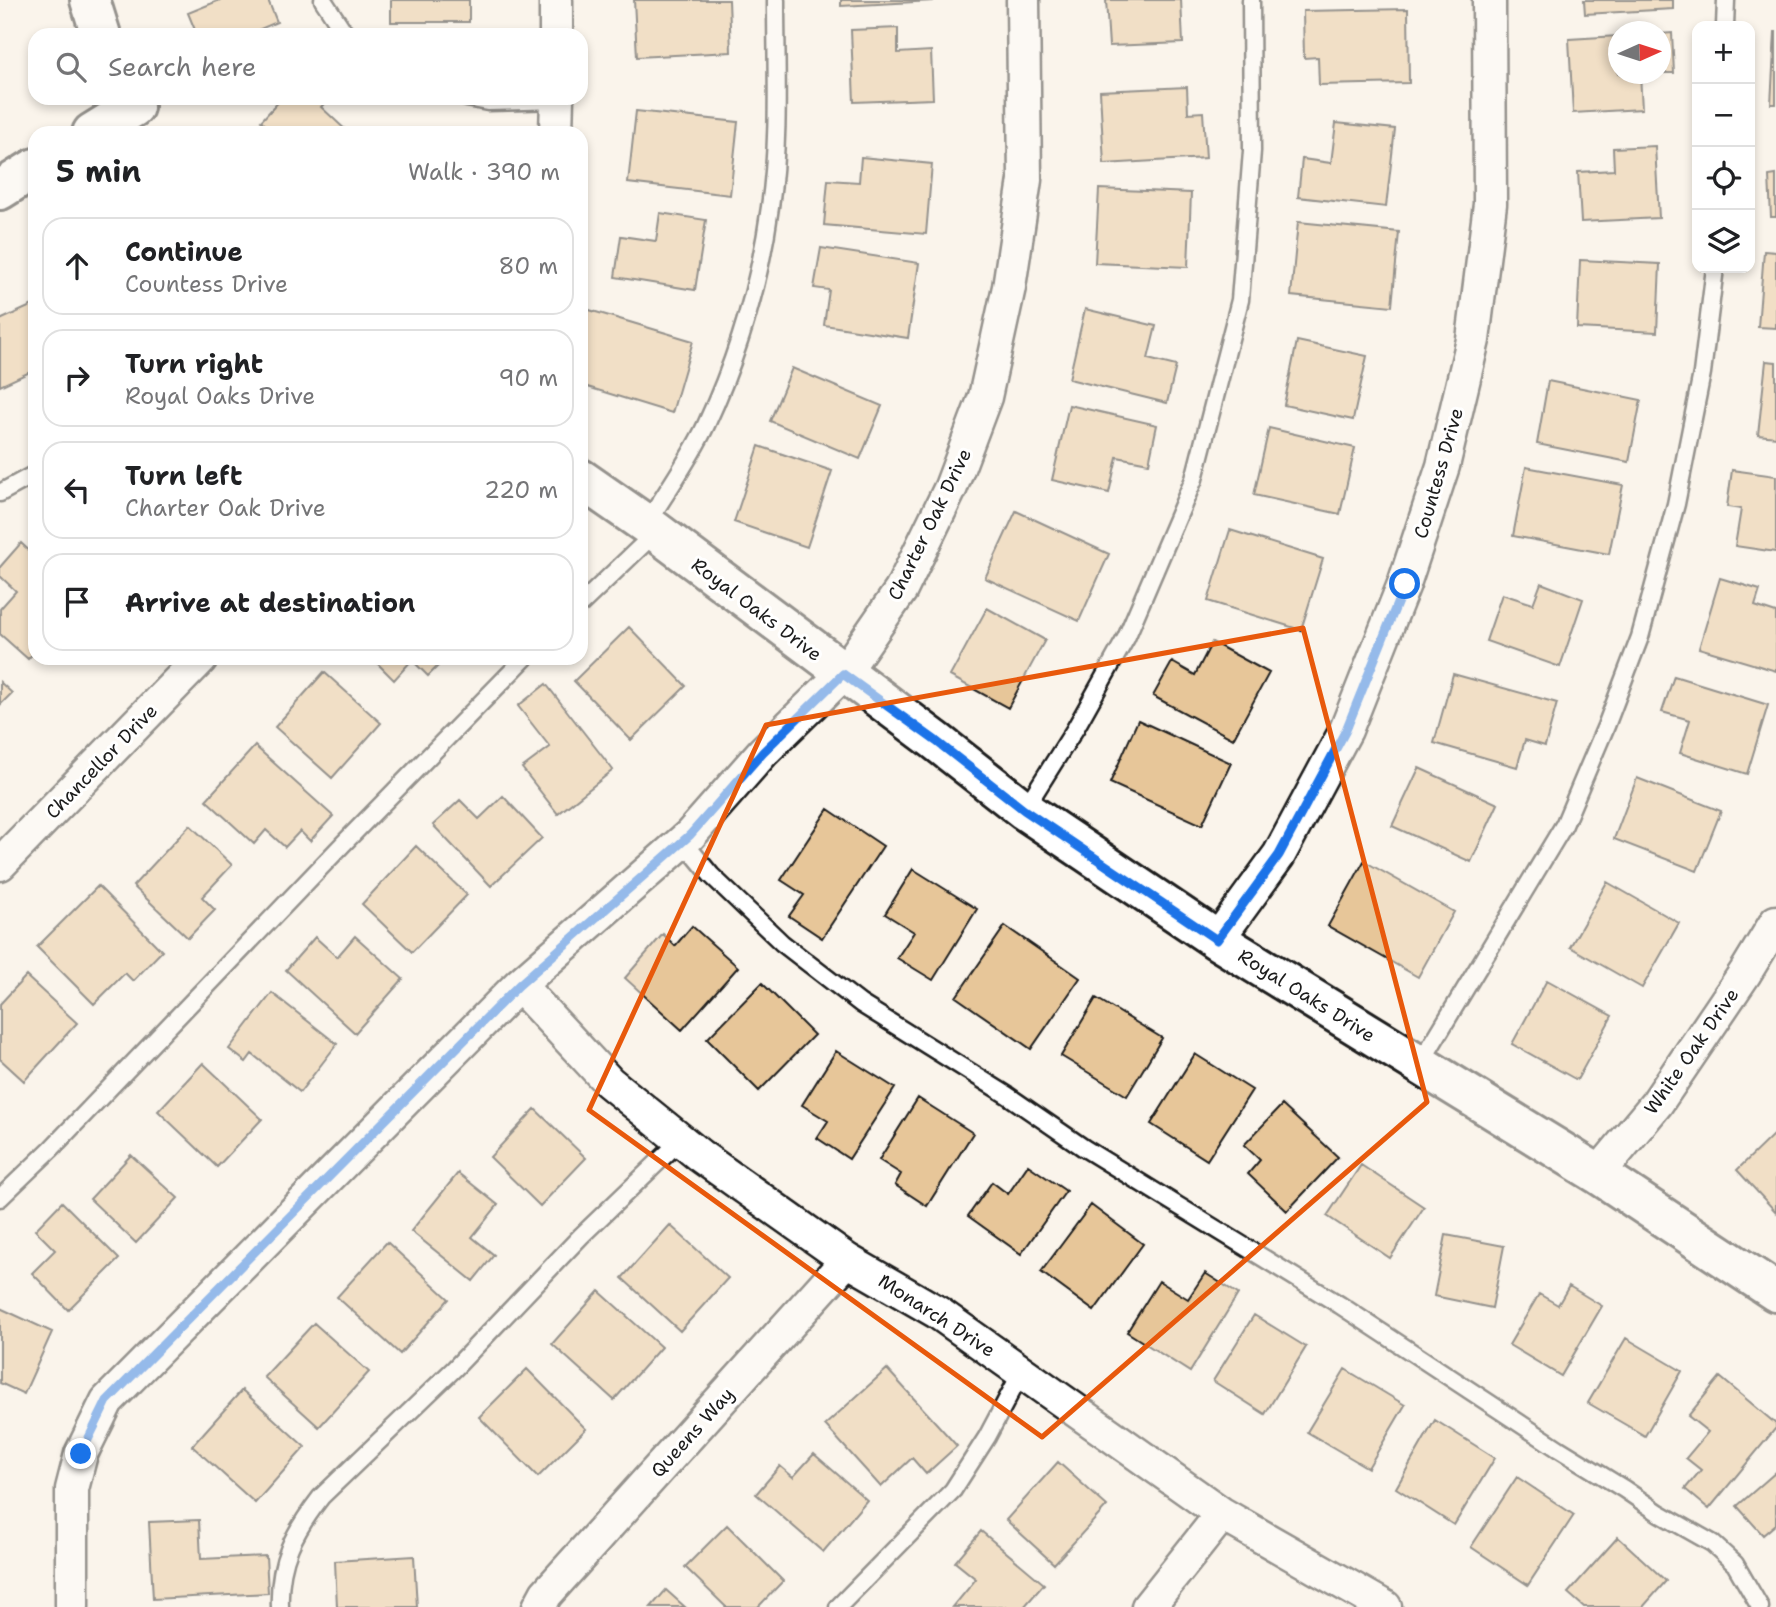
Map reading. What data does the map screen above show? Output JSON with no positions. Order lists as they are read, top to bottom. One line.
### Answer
{"streets":{"street":["Countess Drive","Charter Oak Drive","Royal Oaks Drive","Chancellor Drive","White Oak Drive","Monarch Drive","Queens Way"]},"crossings":[["Countess Drive","Royal Oaks Drive"],["Charter Oak Drive","Royal Oaks Drive"],["Charter Oak Drive","Monarch Drive"],["Royal Oaks Drive","White Oak Drive"],["Monarch Drive","Queens Way"]],"north":"right","page":{"map_buttons":["+","−"],"search":"Search here","heading":["5 min","Walk · 390 m"],"list":[["Continue","Countess Drive","80 m"],["Turn right","Royal Oaks Drive","90 m"],["Turn left","Charter Oak Drive","220 m"],"Arrive at destination"]}}
